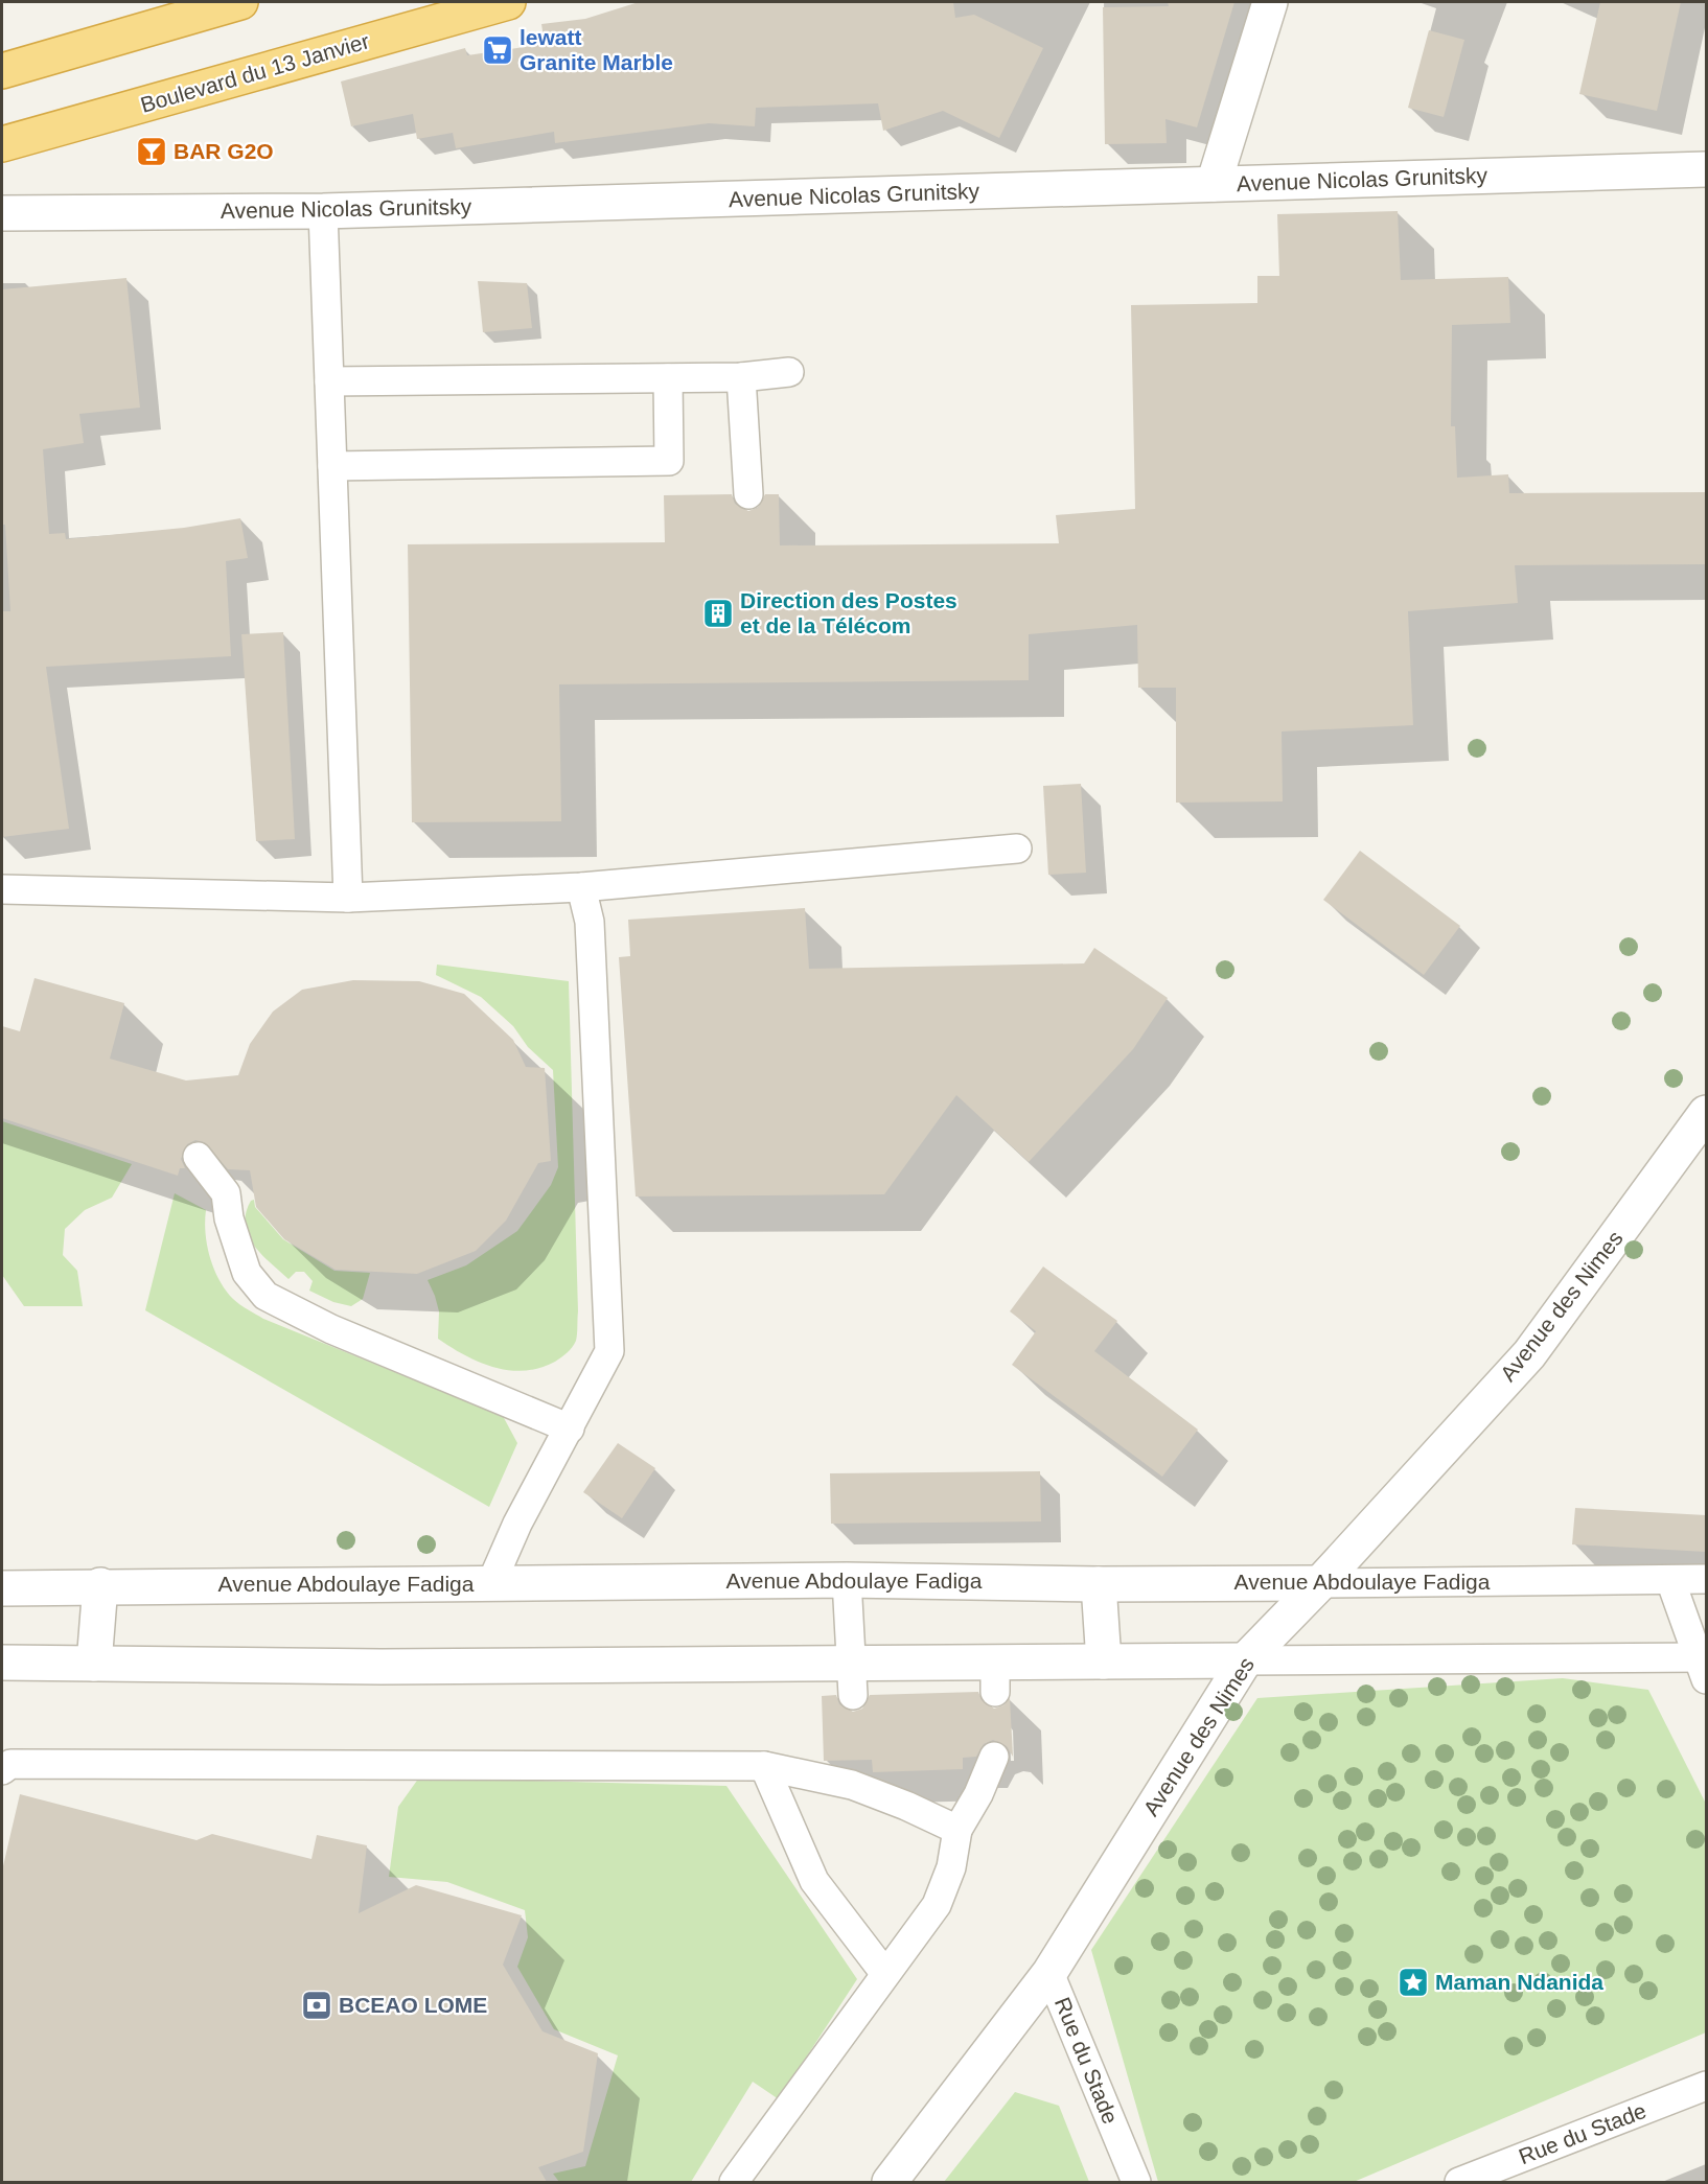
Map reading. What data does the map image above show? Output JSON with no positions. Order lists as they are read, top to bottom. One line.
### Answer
{"streets":{"highway":["Boulevard du 13 Janvier"],"street":["Avenue Nicolas Grunitsky","Avenue des Nimes","Avenue Abdoulaye Fadiga"],"lane":["Rue du Stade"]},"crossings":[["Avenue des Nimes","Avenue Abdoulaye Fadiga"],["Avenue des Nimes","Rue du Stade"]],"places":{"supermarket":["lewatt Granite Marble"],"bar":["BAR G2O"],"building":["Direction des Postes et de la Télécom"],"place":["Maman Ndanida"],"bank":["BCEAO LOME"]}}
